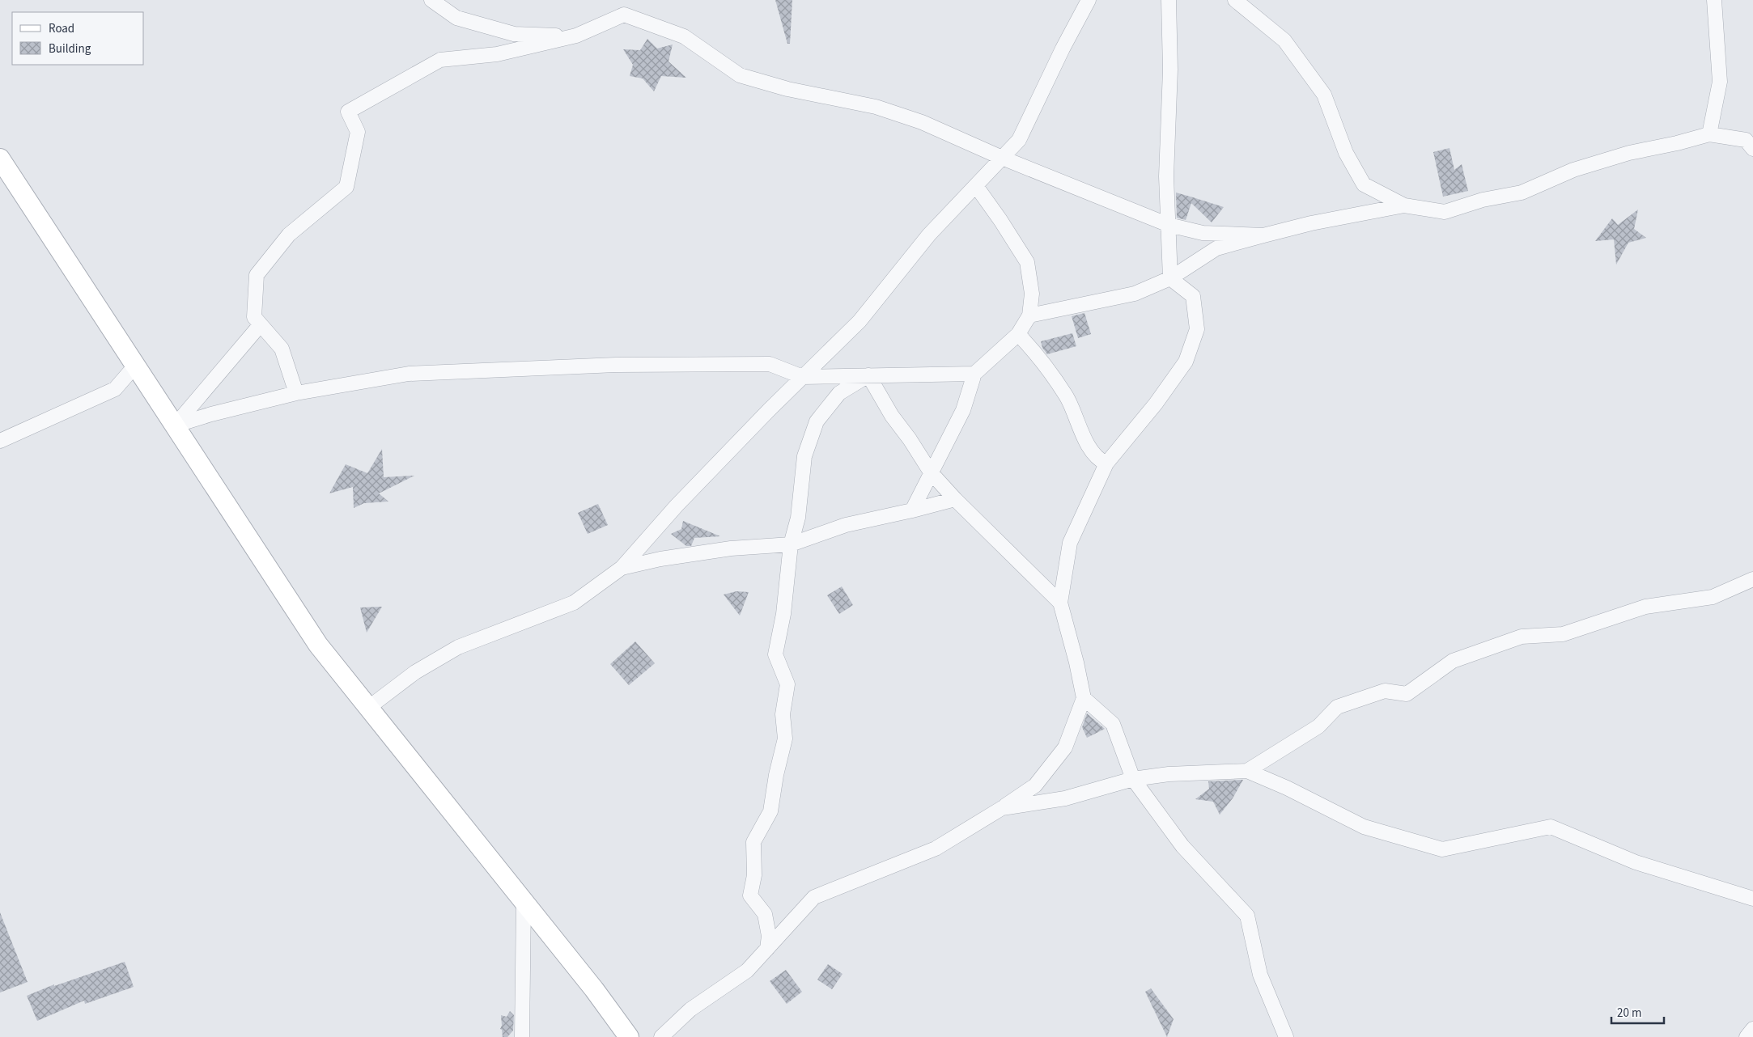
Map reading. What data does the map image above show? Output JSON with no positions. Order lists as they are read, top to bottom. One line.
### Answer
{"legend":["Road","Building"],"scale_bar":"20 m"}
